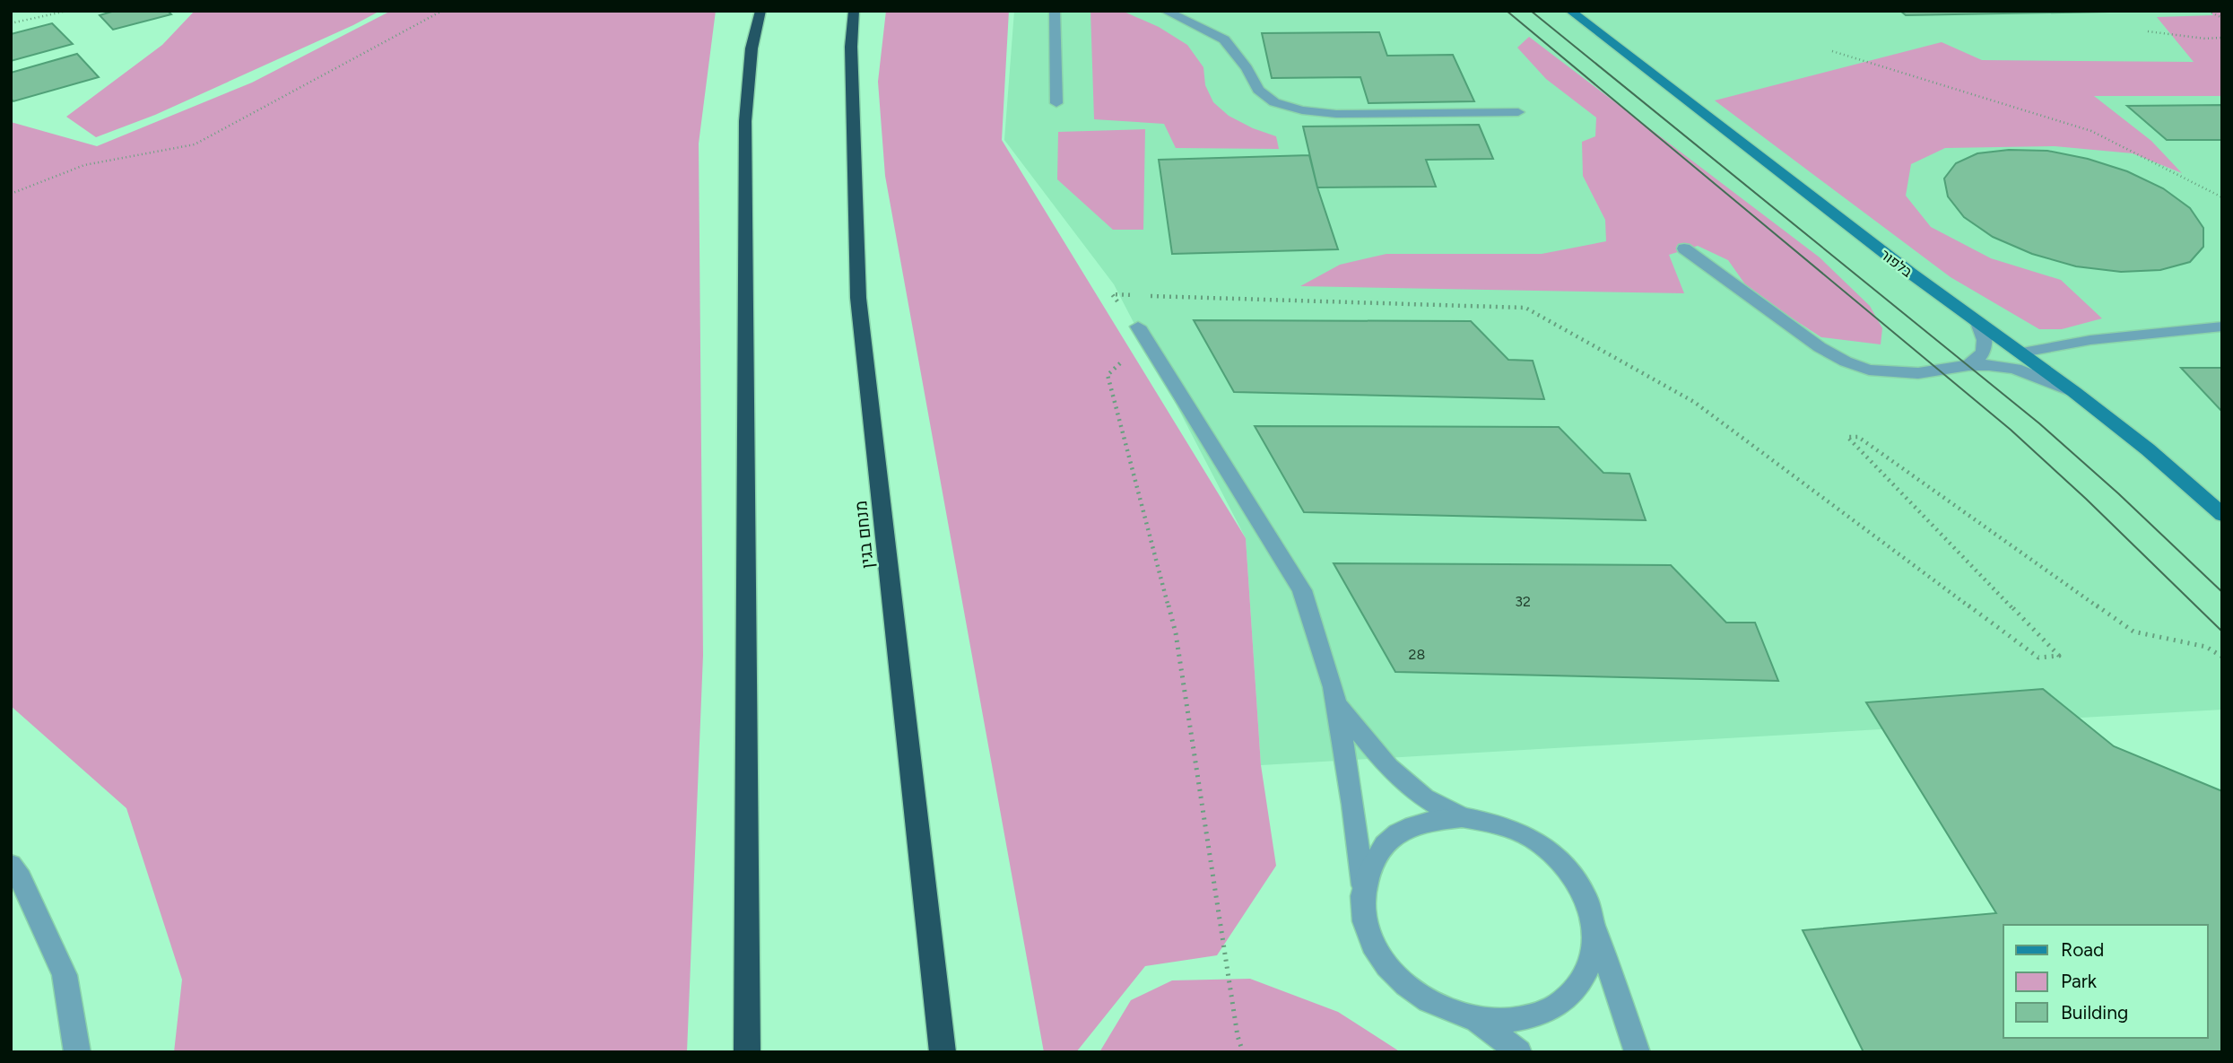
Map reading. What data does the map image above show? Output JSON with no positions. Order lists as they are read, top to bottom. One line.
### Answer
{"streets":{"highway":["מנחם בגין"],"street":["בלפור"]},"house_numbers":["32","28"],"legend":["Road","Park","Building"]}
